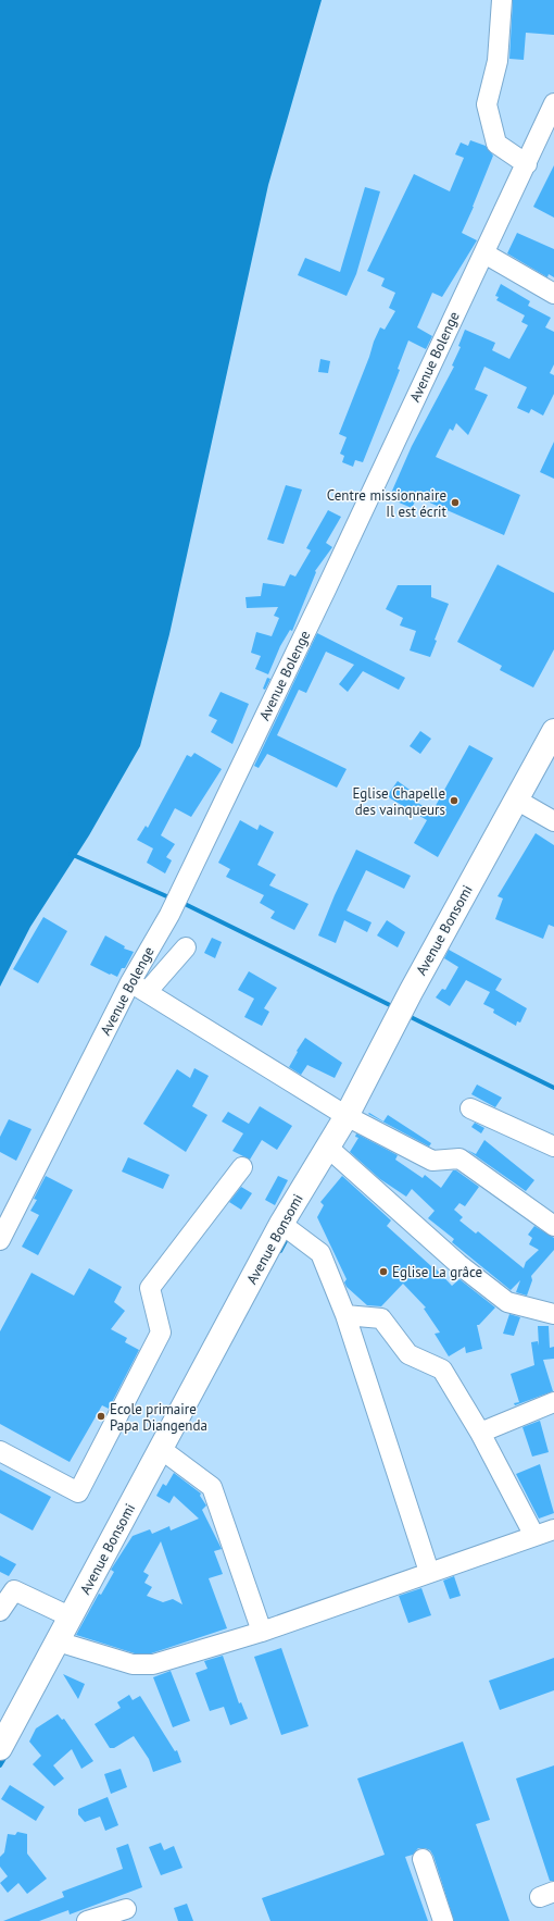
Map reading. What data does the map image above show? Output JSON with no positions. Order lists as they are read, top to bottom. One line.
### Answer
{"streets":{"main road":["Avenue Bonsomi"],"street":["Avenue Bolenge"]},"places":["Centre missionnaire Il est écrit","Eglise Chapelle des vainqueurs","Eglise La grâce","Ecole primaire Papa Diangenda"]}
